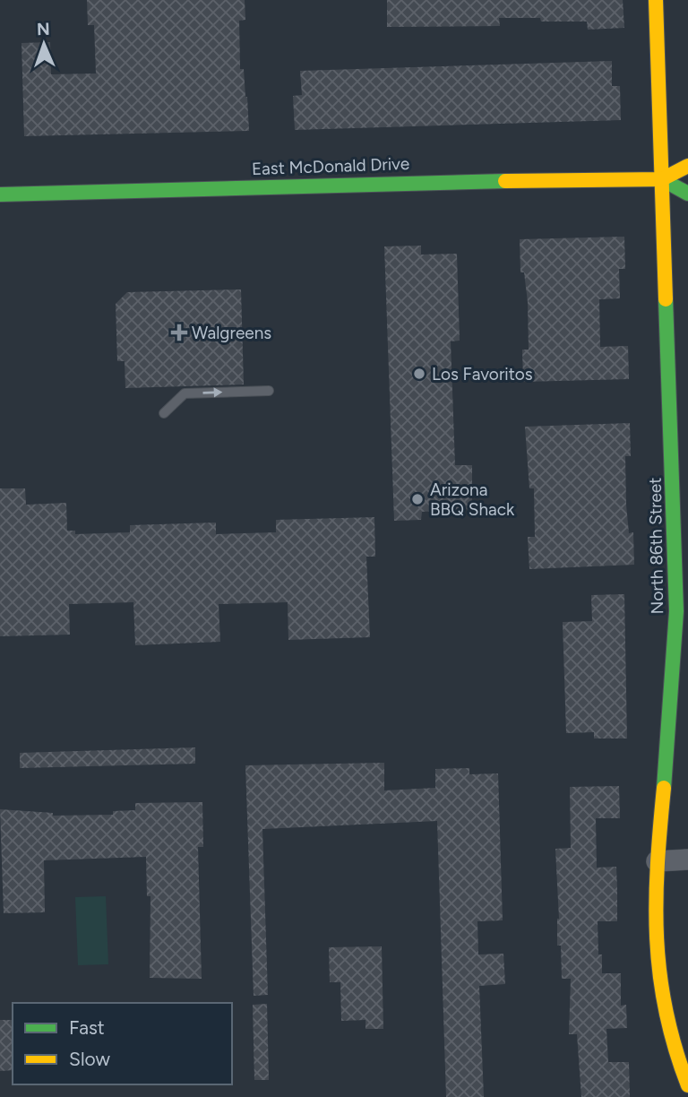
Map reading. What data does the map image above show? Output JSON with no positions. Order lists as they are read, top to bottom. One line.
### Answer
{"streets":{"street":["East McDonald Drive","North 86th Street"]},"crossings":[["East McDonald Drive","North 86th Street"]],"places":{"health":["Walgreens"],"other":["Los Favoritos","Arizona BBQ Shack"]},"legend":["Fast","Slow"],"north":"top"}
